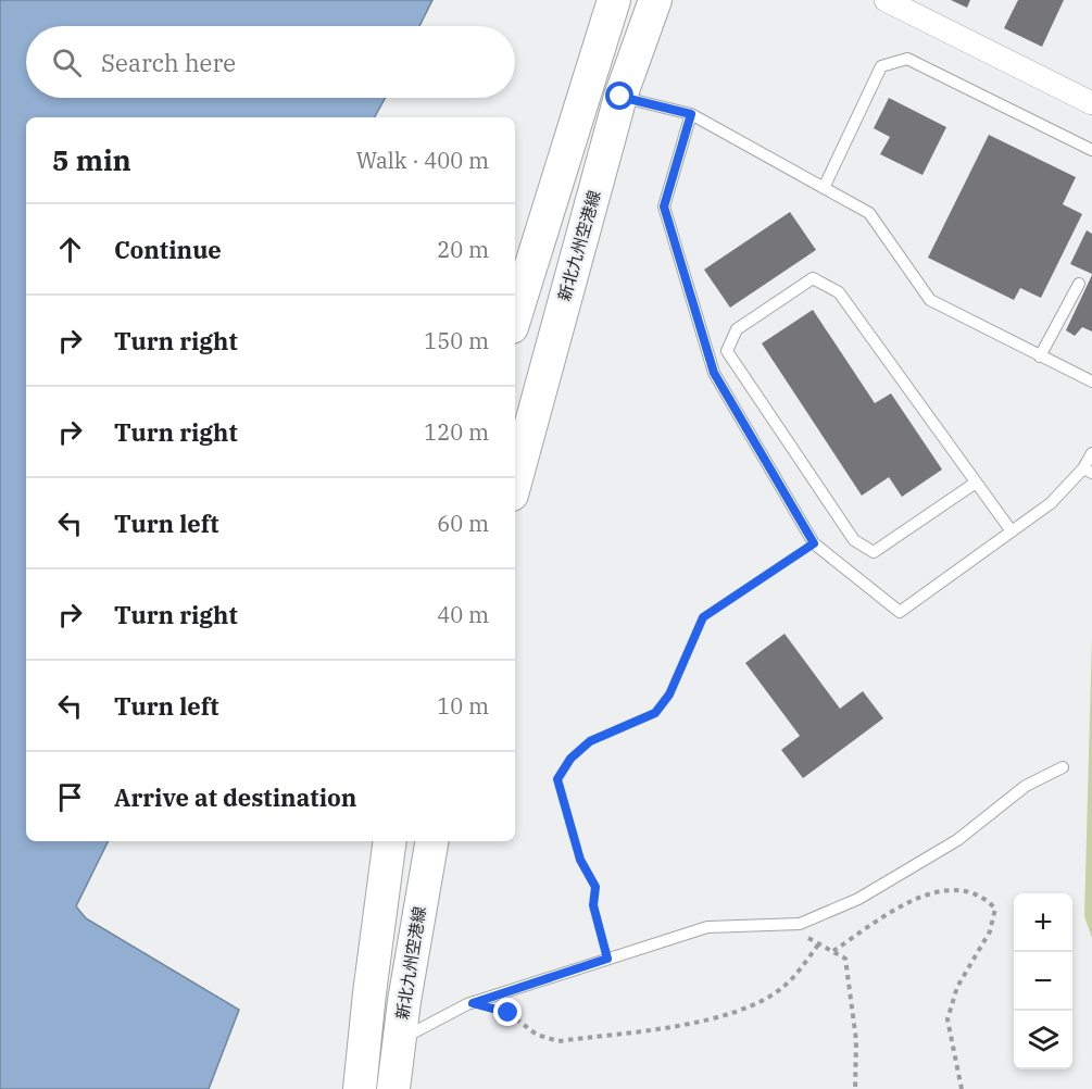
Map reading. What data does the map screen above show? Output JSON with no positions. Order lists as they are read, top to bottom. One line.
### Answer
{"streets":{"main road":["新北九州空港線"]},"page":{"search":"Search here","heading":["5 min","Walk · 400 m"],"list":[["Continue","20 m"],["Turn right","150 m"],["Turn right","120 m"],["Turn left","60 m"],["Turn right","40 m"],["Turn left","10 m"],"Arrive at destination"],"map_buttons":["+","−"]}}
